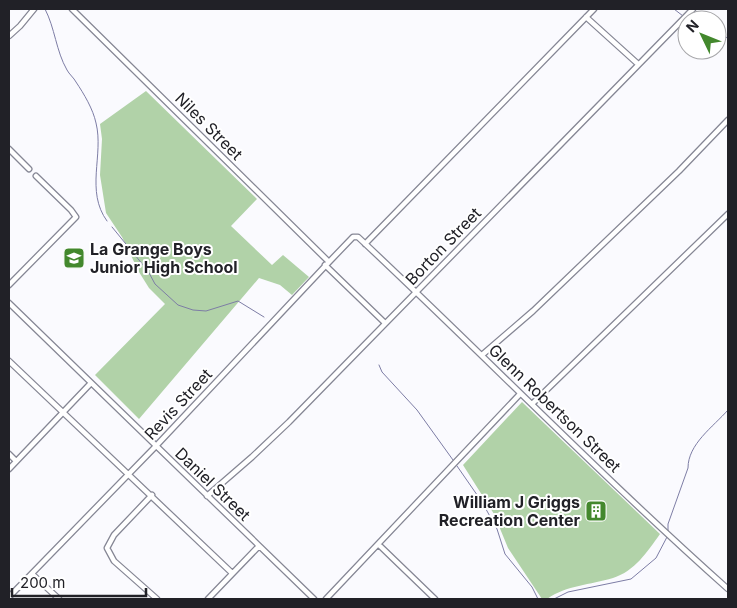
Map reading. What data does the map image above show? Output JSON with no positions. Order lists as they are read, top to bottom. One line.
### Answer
{"streets":{"street":["Niles Street","Borton Street","Revis Street","Glenn Robertson Street","Daniel Street"]},"crossings":[["Niles Street","Borton Street"],["Niles Street","Revis Street"],["Borton Street","Glenn Robertson Street"],["Borton Street","Daniel Street"],["Revis Street","Glenn Robertson Street"],["Revis Street","Daniel Street"]],"places":{"school or university":["La Grange Boys Junior High School"],"building":["William J Griggs Recreation Center"]},"scale_bar":"200 m","north":"top left"}
